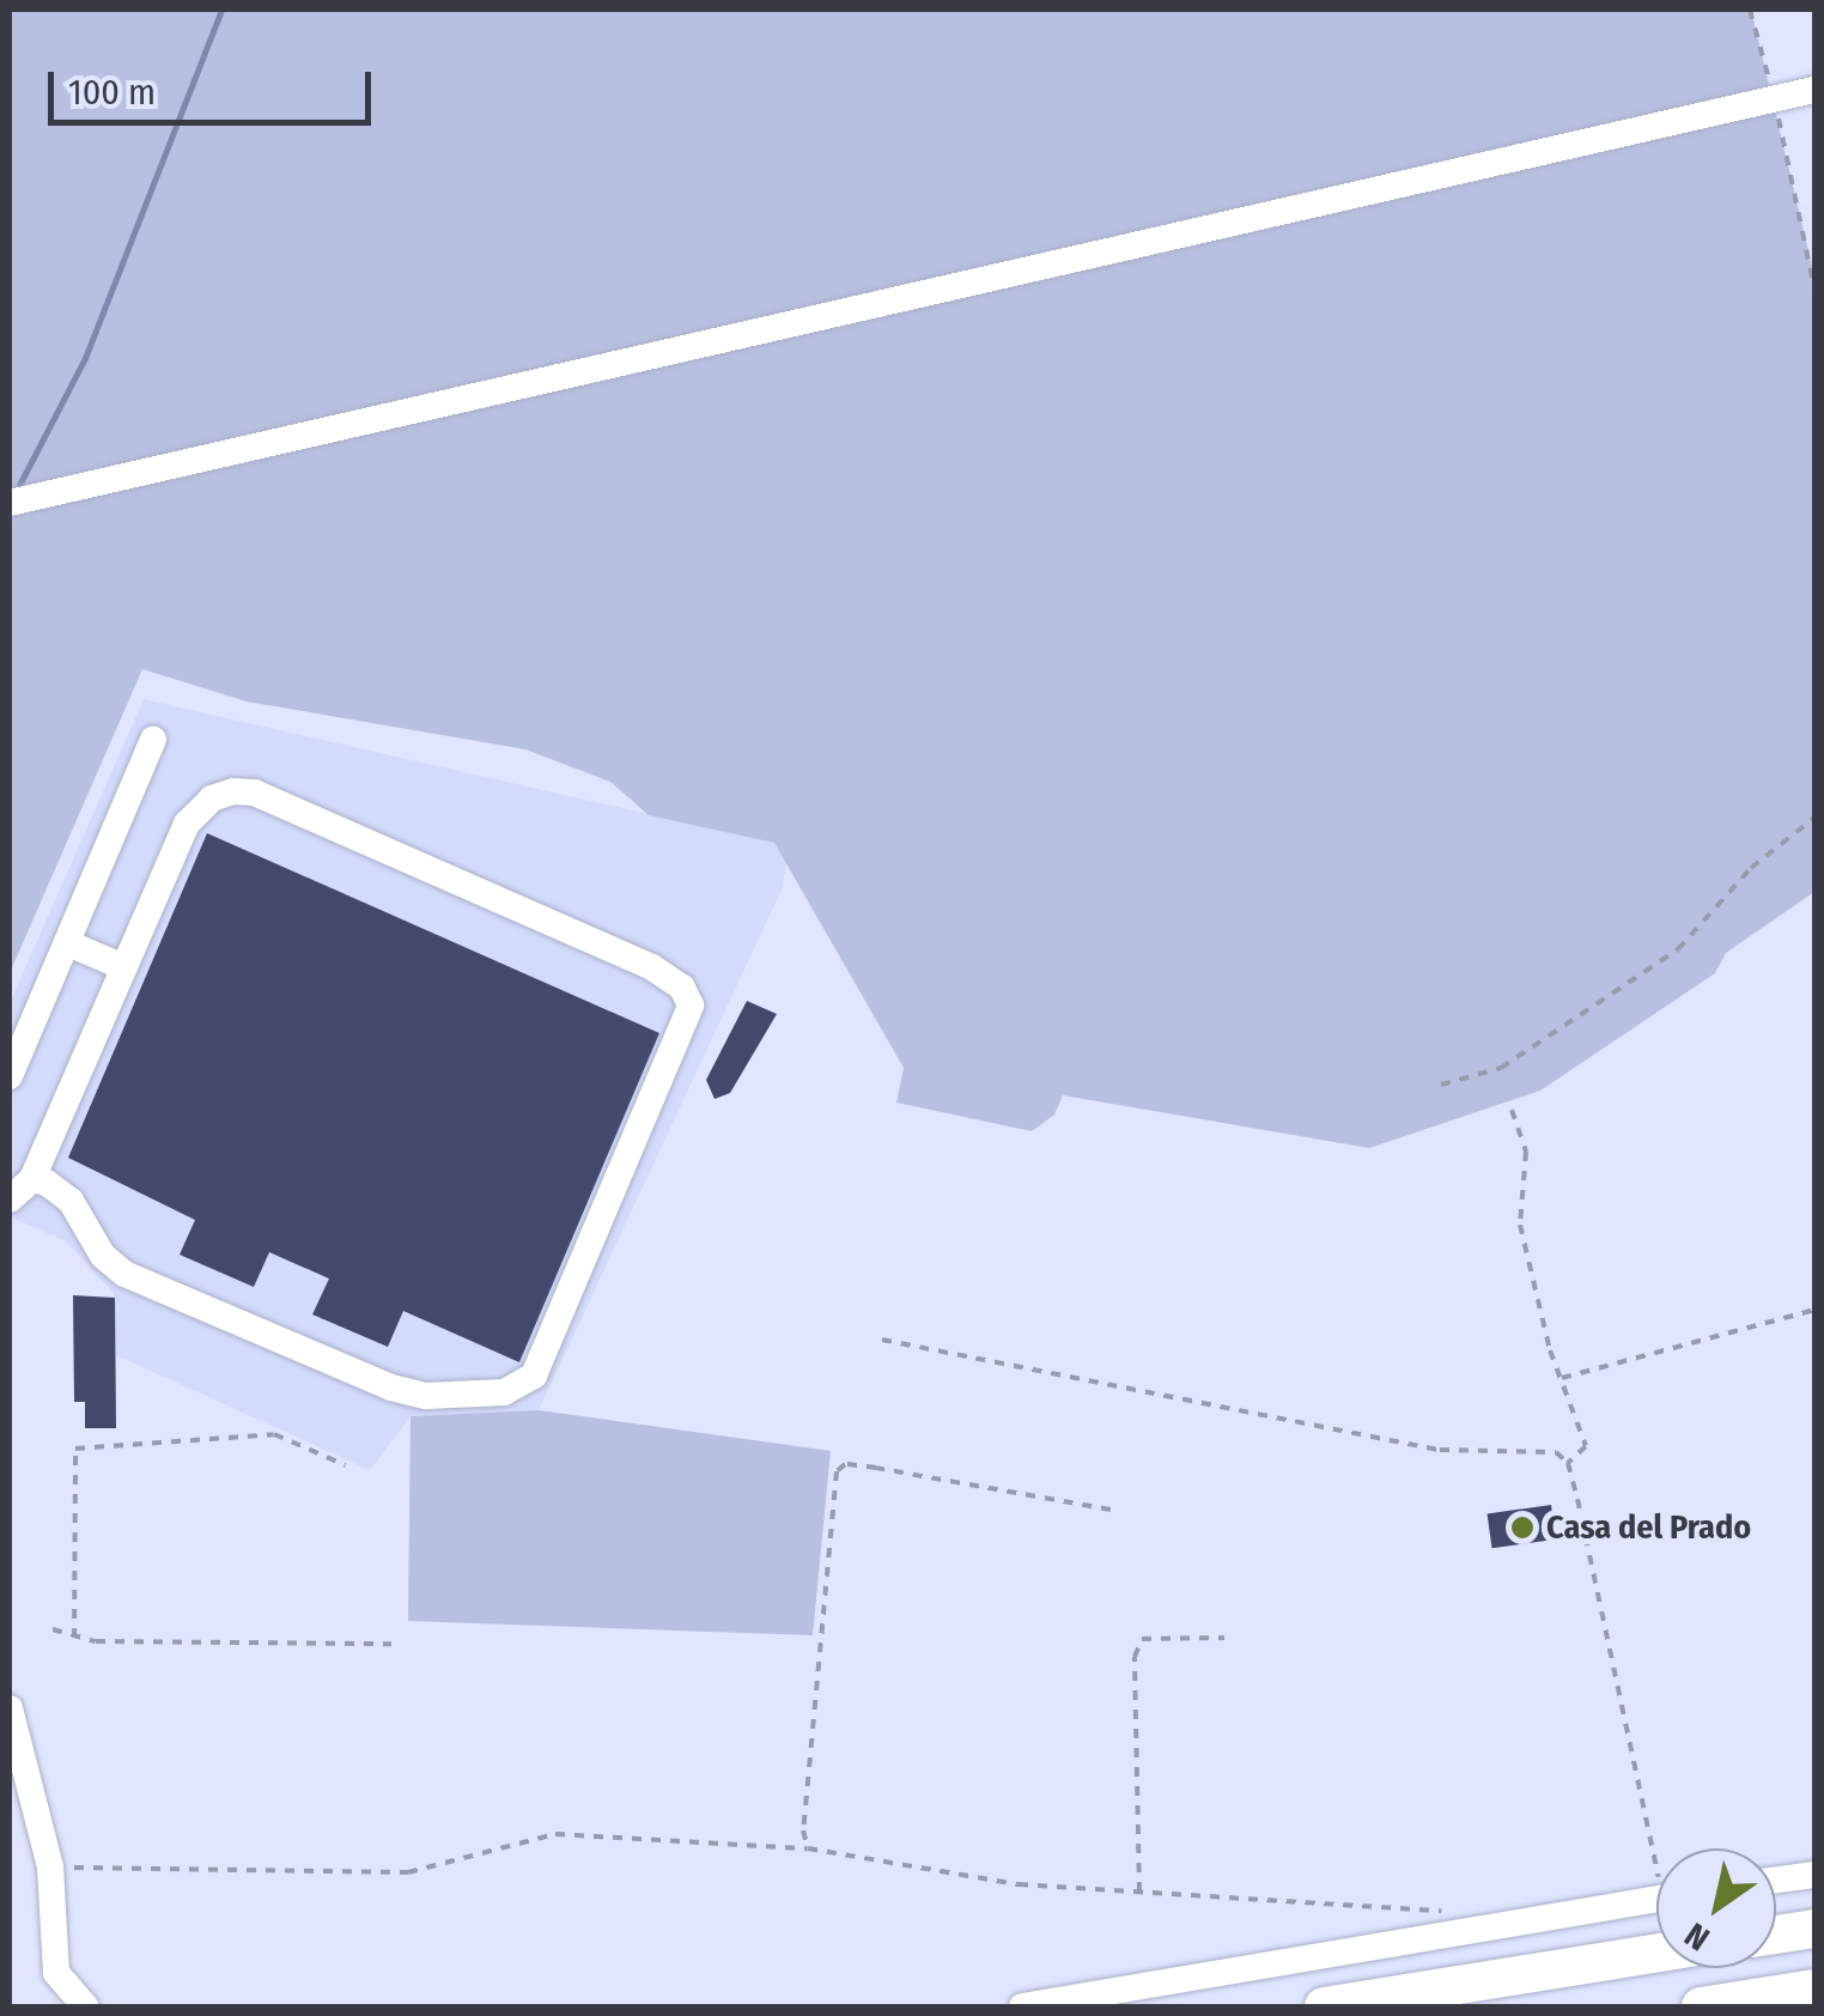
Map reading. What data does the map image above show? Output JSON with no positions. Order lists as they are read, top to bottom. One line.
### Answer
{"places":["Casa del Prado"],"scale_bar":"100 m","north":"bottom left"}
